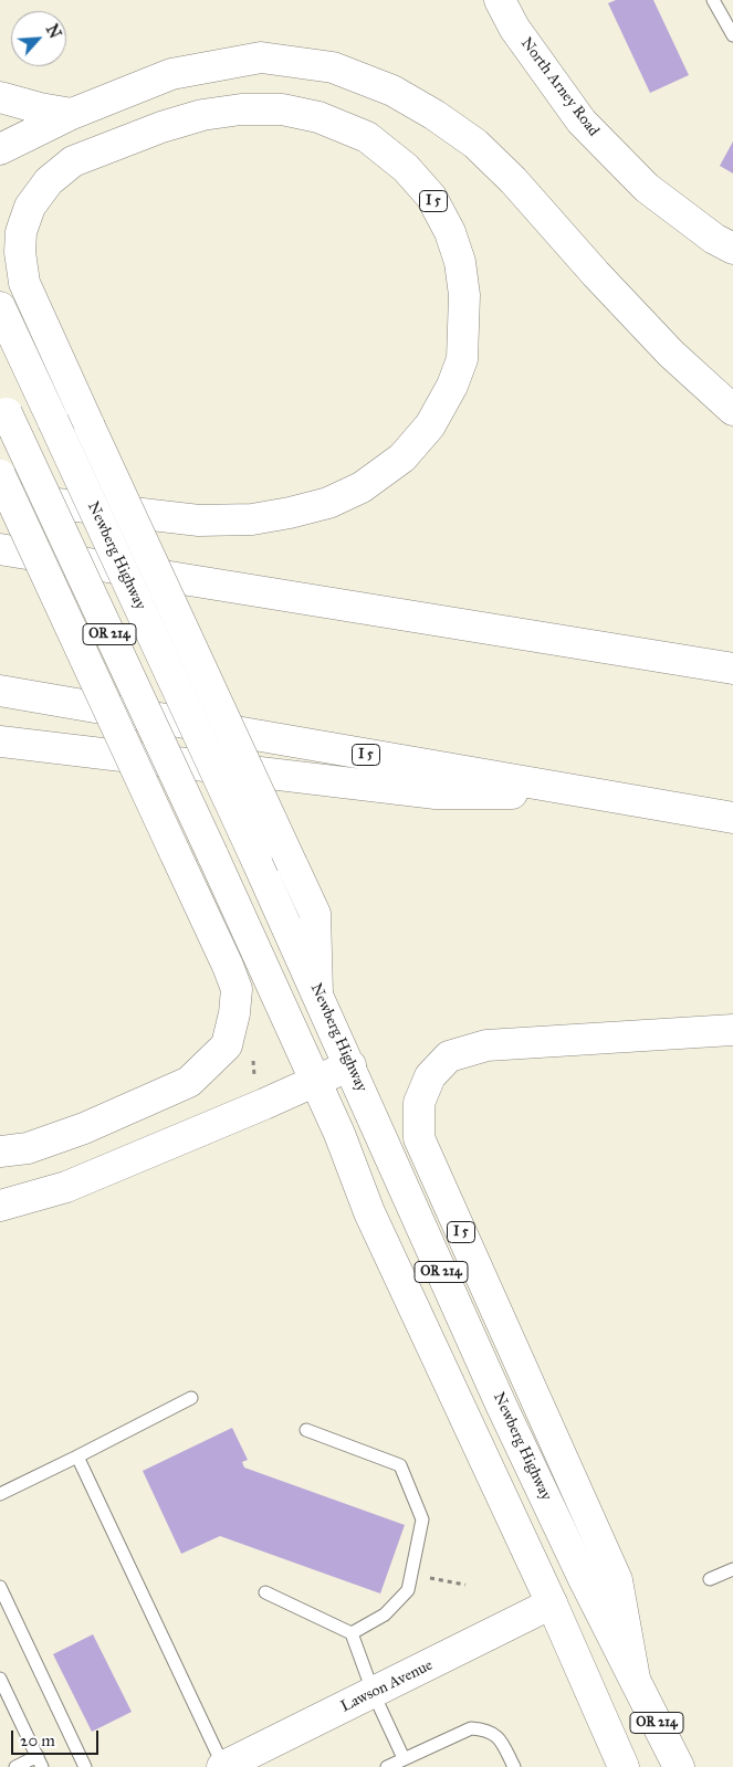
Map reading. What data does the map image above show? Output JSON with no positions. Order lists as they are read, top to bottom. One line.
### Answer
{"streets":{"main road":["North Arney Road","I 5","Newberg Highway","OR 214","Lawson Avenue"]},"crossings":[["I 5","Newberg Highway"],["OR 214","Lawson Avenue"]],"scale_bar":"20 m","north":"top right"}
